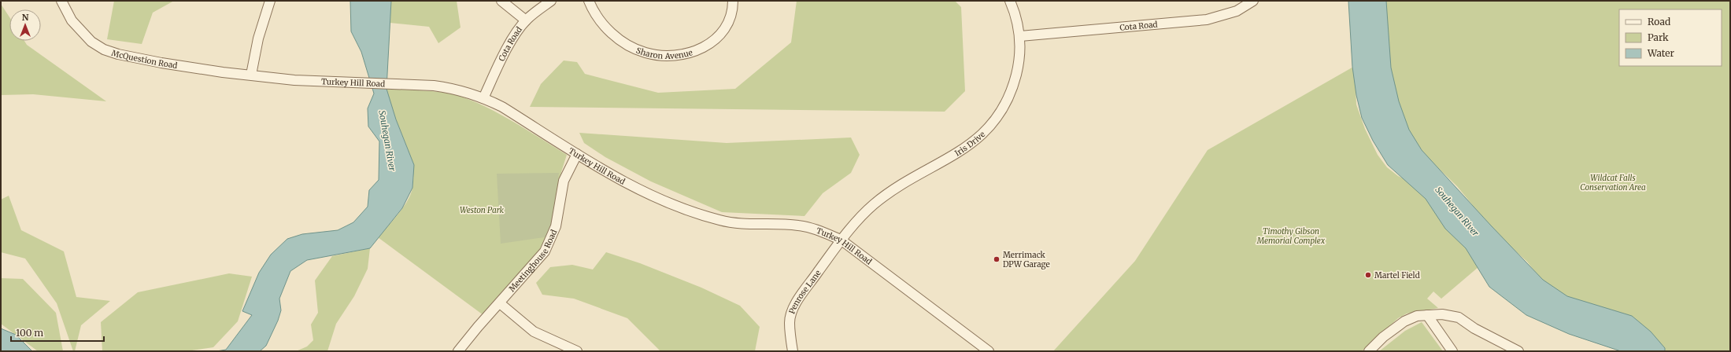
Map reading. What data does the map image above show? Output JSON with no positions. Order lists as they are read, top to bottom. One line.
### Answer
{"streets":{"street":["Cota Road","Sharon Avenue","McQuestion Road","Turkey Hill Road","Iris Drive","Meetinghouse Road","Penrose Lane"]},"crossings":[["Cota Road","Turkey Hill Road"],["Cota Road","Iris Drive"],["McQuestion Road","Turkey Hill Road"],["Turkey Hill Road","Iris Drive"],["Turkey Hill Road","Meetinghouse Road"],["Turkey Hill Road","Penrose Lane"],["Iris Drive","Penrose Lane"]],"water":["Souhegan River"],"parks":["Wildcat Falls Conservation Area","Weston Park","Timothy Gibson Memorial Complex"],"places":["Merrimack DPW Garage","Martel Field"],"legend":["Road","Park","Water"],"scale_bar":"100 m","north":"top"}
